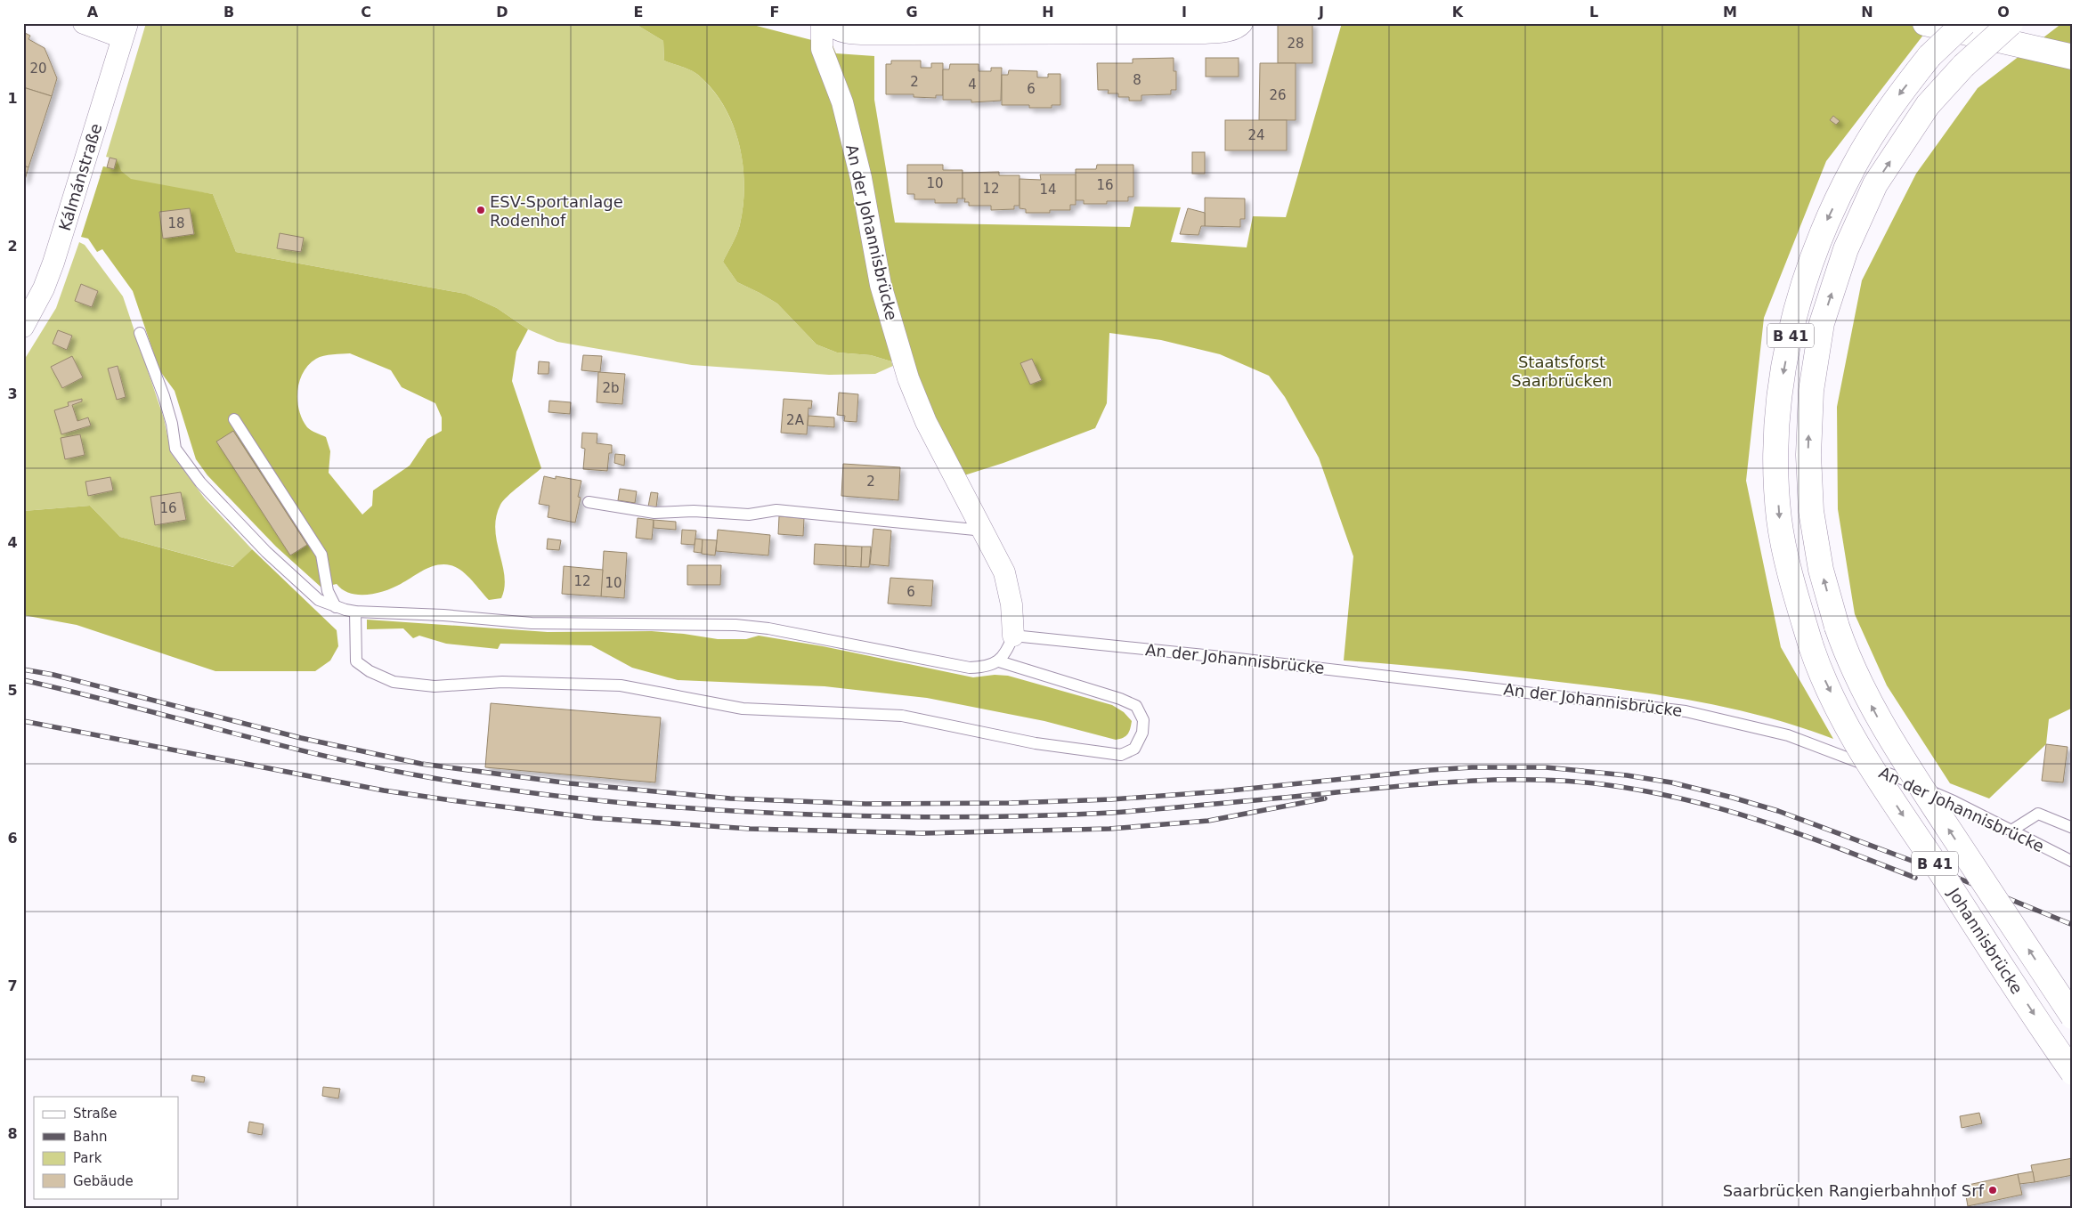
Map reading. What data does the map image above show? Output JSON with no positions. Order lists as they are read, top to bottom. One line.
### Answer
{"streets":{"main road":["B 41","Johannisbrücke"],"street":["Kálmánstraße","An der Johannisbrücke"]},"parks":["Staatsforst Saarbrücken"],"places":["ESV-Sportanlage Rodenhof","Saarbrücken Rangierbahnhof Srf"],"house_numbers":["28","20","8","2","4","6","26","24","10","16","12","14","18","2b","2A","2","16","12","10","6"],"legend":["Straße","Bahn","Park","Gebäude"],"grid":{"columns":["A","B","C","D","E","F","G","H","I","J","K","L","M","N","O"],"rows":["1","2","3","4","5","6","7","8"]}}
